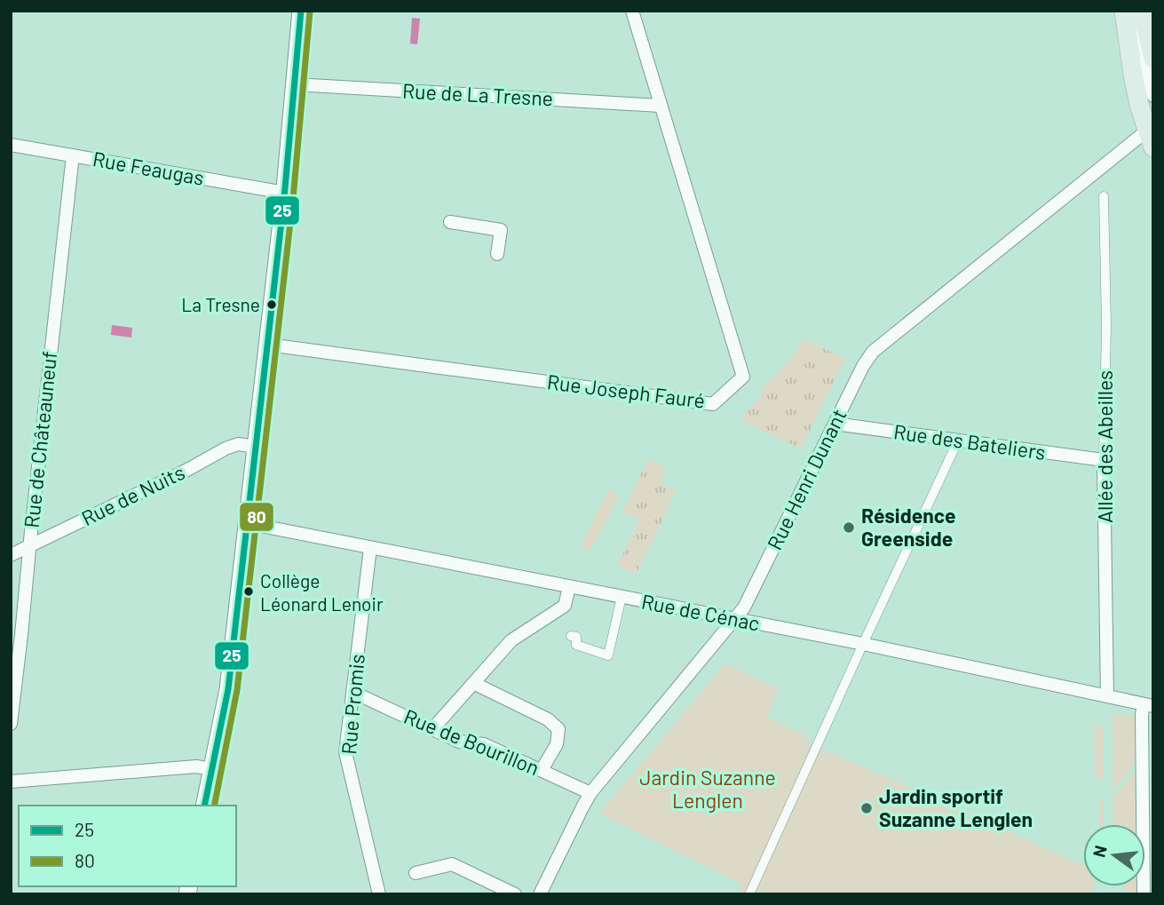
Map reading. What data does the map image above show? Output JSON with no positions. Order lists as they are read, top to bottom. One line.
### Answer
{"streets":{"street":["Rue de La Tresne","Rue Feaugas","Rue Joseph Fauré","Rue de Châteauneuf","Rue des Bateliers","Allée des Abeilles","Rue Henri Dunant","Rue de Nuits","Rue de Cénac","Rue Promis","Rue de Bourillon"]},"crossings":[["Rue de La Tresne","Rue Joseph Fauré"],["Rue Feaugas","Rue de Châteauneuf"],["Rue de Châteauneuf","Rue de Nuits"],["Rue des Bateliers","Allée des Abeilles"],["Rue des Bateliers","Rue Henri Dunant"],["Allée des Abeilles","Rue de Cénac"],["Rue Henri Dunant","Rue de Cénac"],["Rue Henri Dunant","Rue de Bourillon"],["Rue de Cénac","Rue Promis"],["Rue Promis","Rue de Bourillon"]],"parks":["Jardin Suzanne Lenglen"],"places":["La Tresne","Résidence Greenside","Collège Léonard Lenoir","Jardin sportif Suzanne Lenglen"],"lines":["transit line 25","transit line 80"],"legend":["25","80"],"north":"left"}
